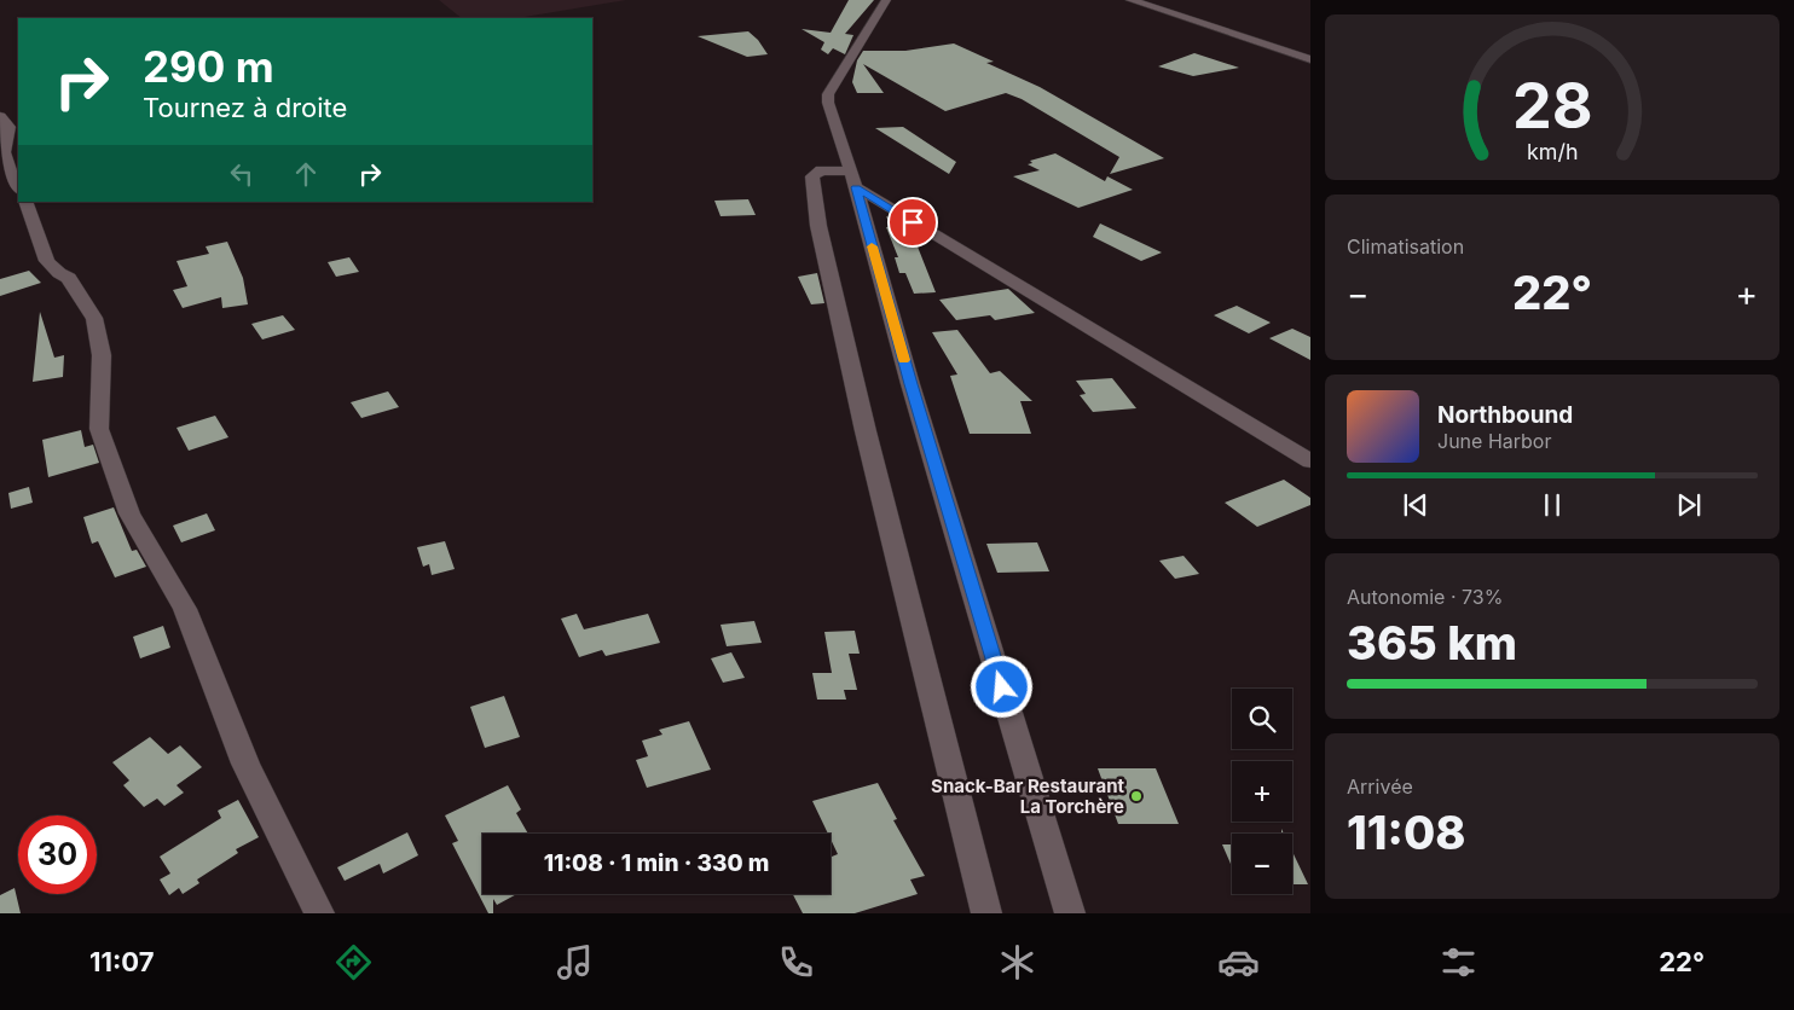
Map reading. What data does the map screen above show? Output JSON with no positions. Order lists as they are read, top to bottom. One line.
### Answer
{"places":["Snack-Bar Restaurant La Torchère"],"page":{"turn":["290 m","Tournez à droite"],"tile":["Climatisation",["Autonomie · 73%","365 km"],["Arrivée","11:08"]],"heat":["−","22°","+"],"song":["Northbound","June Harbor"],"map_buttons":["+","−"],"limit":"30","trip":"11:08 · 1 min · 330 m","tabs":["11:07","22°"],"gauge":["28","km/h"]}}
